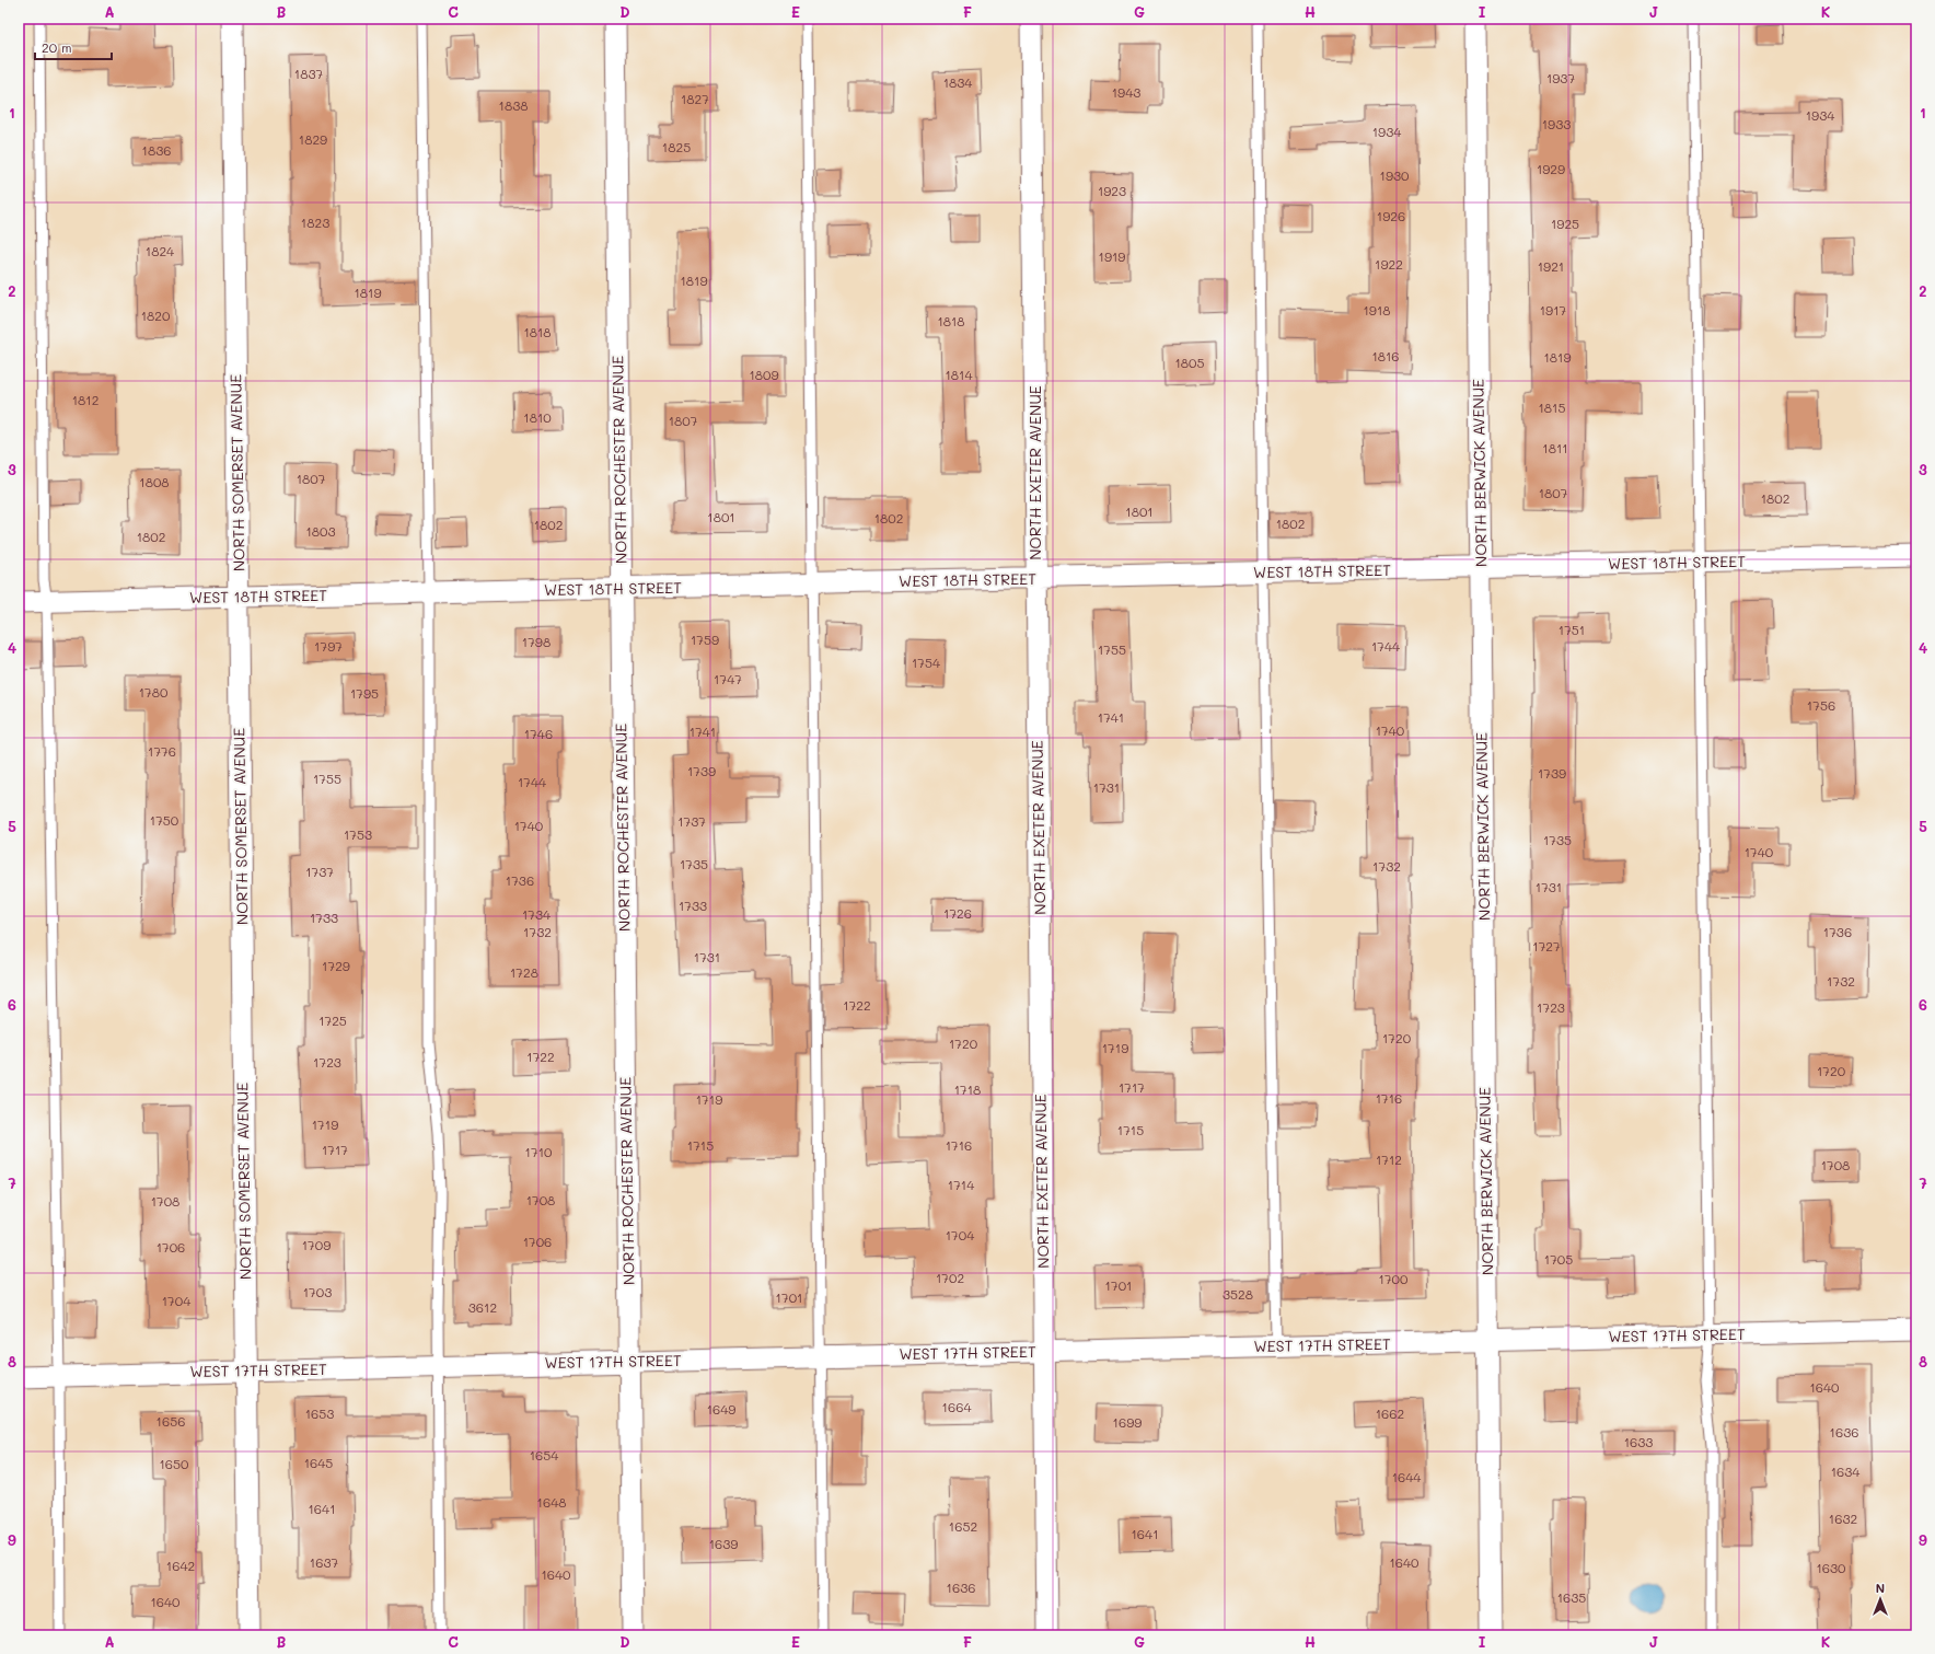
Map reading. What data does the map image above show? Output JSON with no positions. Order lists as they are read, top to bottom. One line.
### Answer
{"streets":{"street":["NORTH ROCHESTER AVENUE","NORTH SOMERSET AVENUE","NORTH EXETER AVENUE","NORTH BERWICK AVENUE","WEST 18TH STREET","WEST 17TH STREET"]},"crossings":[["NORTH ROCHESTER AVENUE","WEST 18TH STREET"],["NORTH ROCHESTER AVENUE","WEST 17TH STREET"],["NORTH SOMERSET AVENUE","WEST 18TH STREET"],["NORTH SOMERSET AVENUE","WEST 17TH STREET"],["NORTH EXETER AVENUE","WEST 18TH STREET"],["NORTH EXETER AVENUE","WEST 17TH STREET"],["NORTH BERWICK AVENUE","WEST 18TH STREET"],["NORTH BERWICK AVENUE","WEST 17TH STREET"]],"house_numbers":["1837","1937","1834","1943","1827","1838","1934","1933","1934","1829","1825","1836","1929","1930","1923","1926","1823","1925","1824","1919","1922","1921","1819","1819","1918","1917","1820","1818","1818","1816","1819","1805","1809","1814","1812","1815","1810","1807","1811","1807","1808","1807","1802","1801","1801","1802","1802","1802","1803","1802","1751","1759","1798","1797","1744","1755","1754","1747","1780","1795","1756","1741","1740","1741","1746","1776","1739","1739","1755","1744","1731","1750","1737","1740","1753","1735","1740","1735","1732","1737","1736","1731","1733","1726","1734","1733","1732","1736","1727","1731","1729","1728","1732","1722","1723","1725","1720","1720","1719","1722","1723","1720","1717","1718","1716","1719","1719","1715","1715","1716","1717","1710","1712","1708","1714","1708","1708","1704","1706","1709","1706","1705","1702","1700","1701","1703","3528","1701","1704","3612","1640","1664","1649","1653","1662","1656","1699","1636","1633","1654","1645","1650","1634","1644","1648","1641","1632","1652","1641","1639","1637","1640","1642","1630","1640","1636","1635","1640"],"scale_bar":"20 m","north":"top","grid":{"columns":["A","B","C","D","E","F","G","H","I","J","K"],"rows":["1","2","3","4","5","6","7","8","9"]}}
